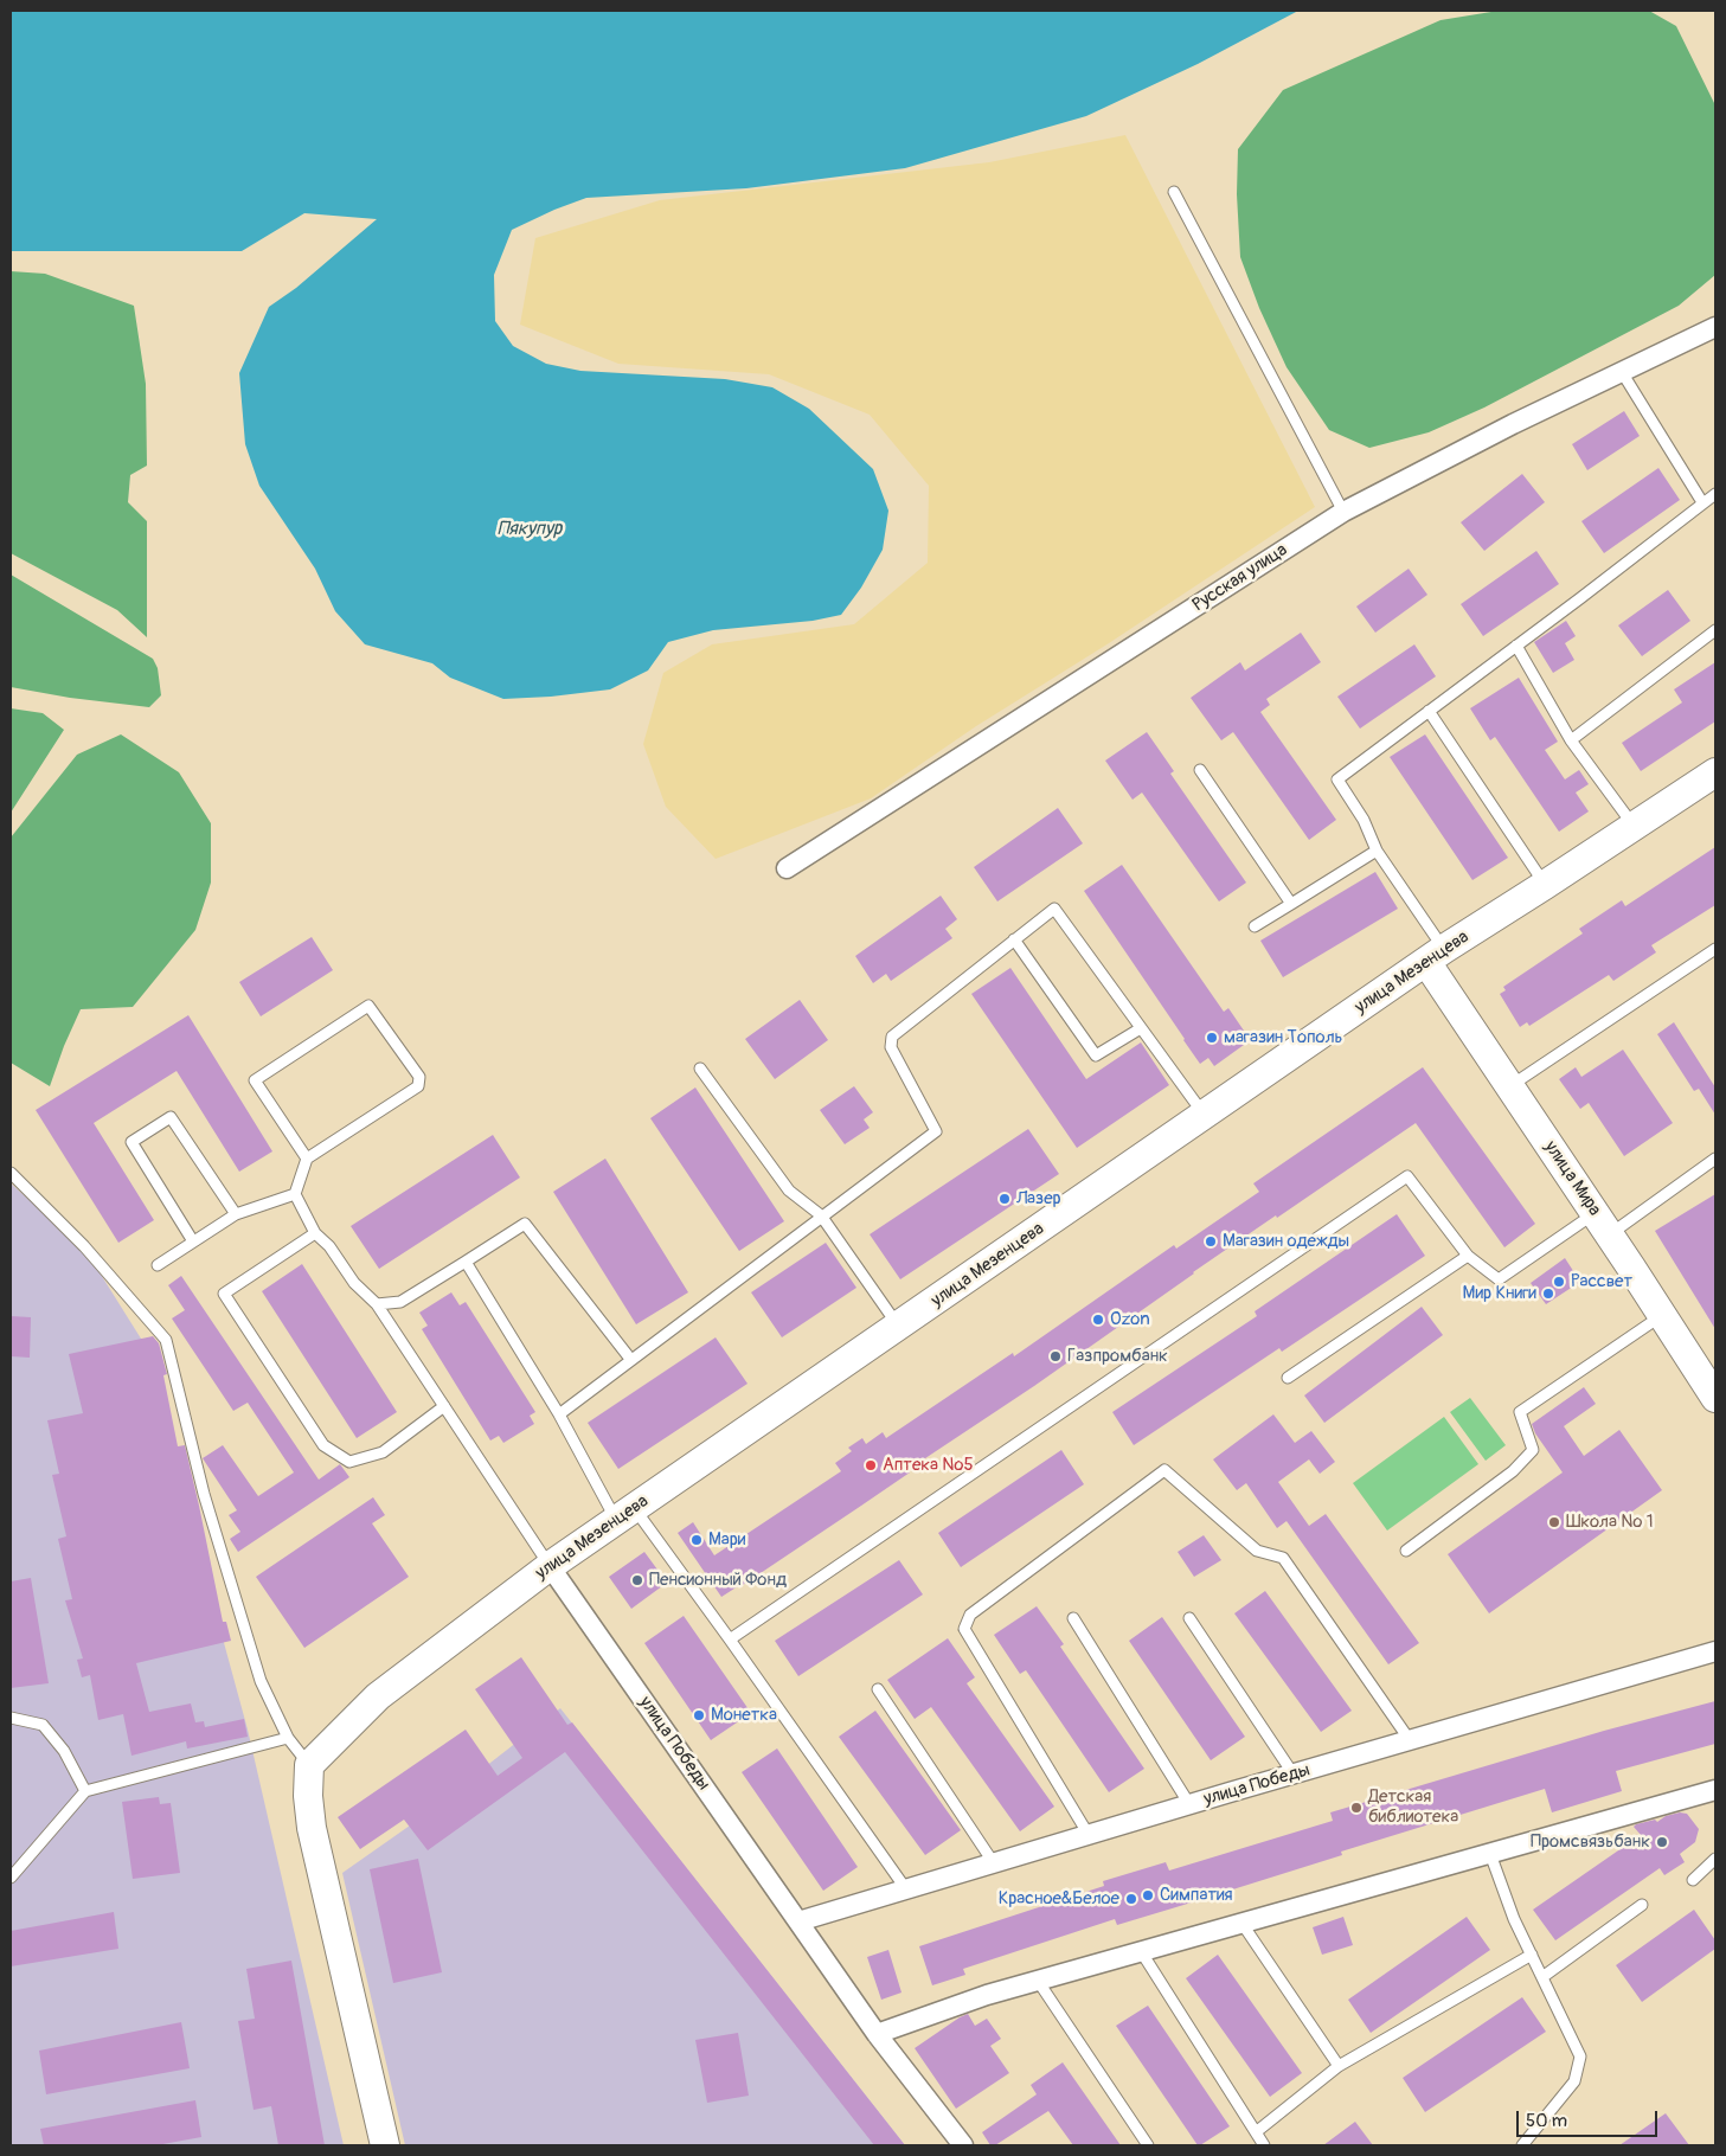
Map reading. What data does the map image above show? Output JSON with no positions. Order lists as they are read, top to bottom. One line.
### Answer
{"streets":{"main road":["улица Мезенцева","улица Мира"],"street":["Русская улица","улица Победы"]},"crossings":[["улица Мезенцева","улица Мира"],["улица Мезенцева","улица Победы"]],"water":["Пякупур"],"places":["магазин Тополь","Лазер","Магазин одежды","Рассвет","Мир Книги","Ozon","Газпромбанк","Аптека №5","Школа № 1","Мари","Пенсионный Фонд","Монетка","Детская библиотека","Промсвязьбанк","Симпатия","Красное&Белое"],"scale_bar":"50 m"}
